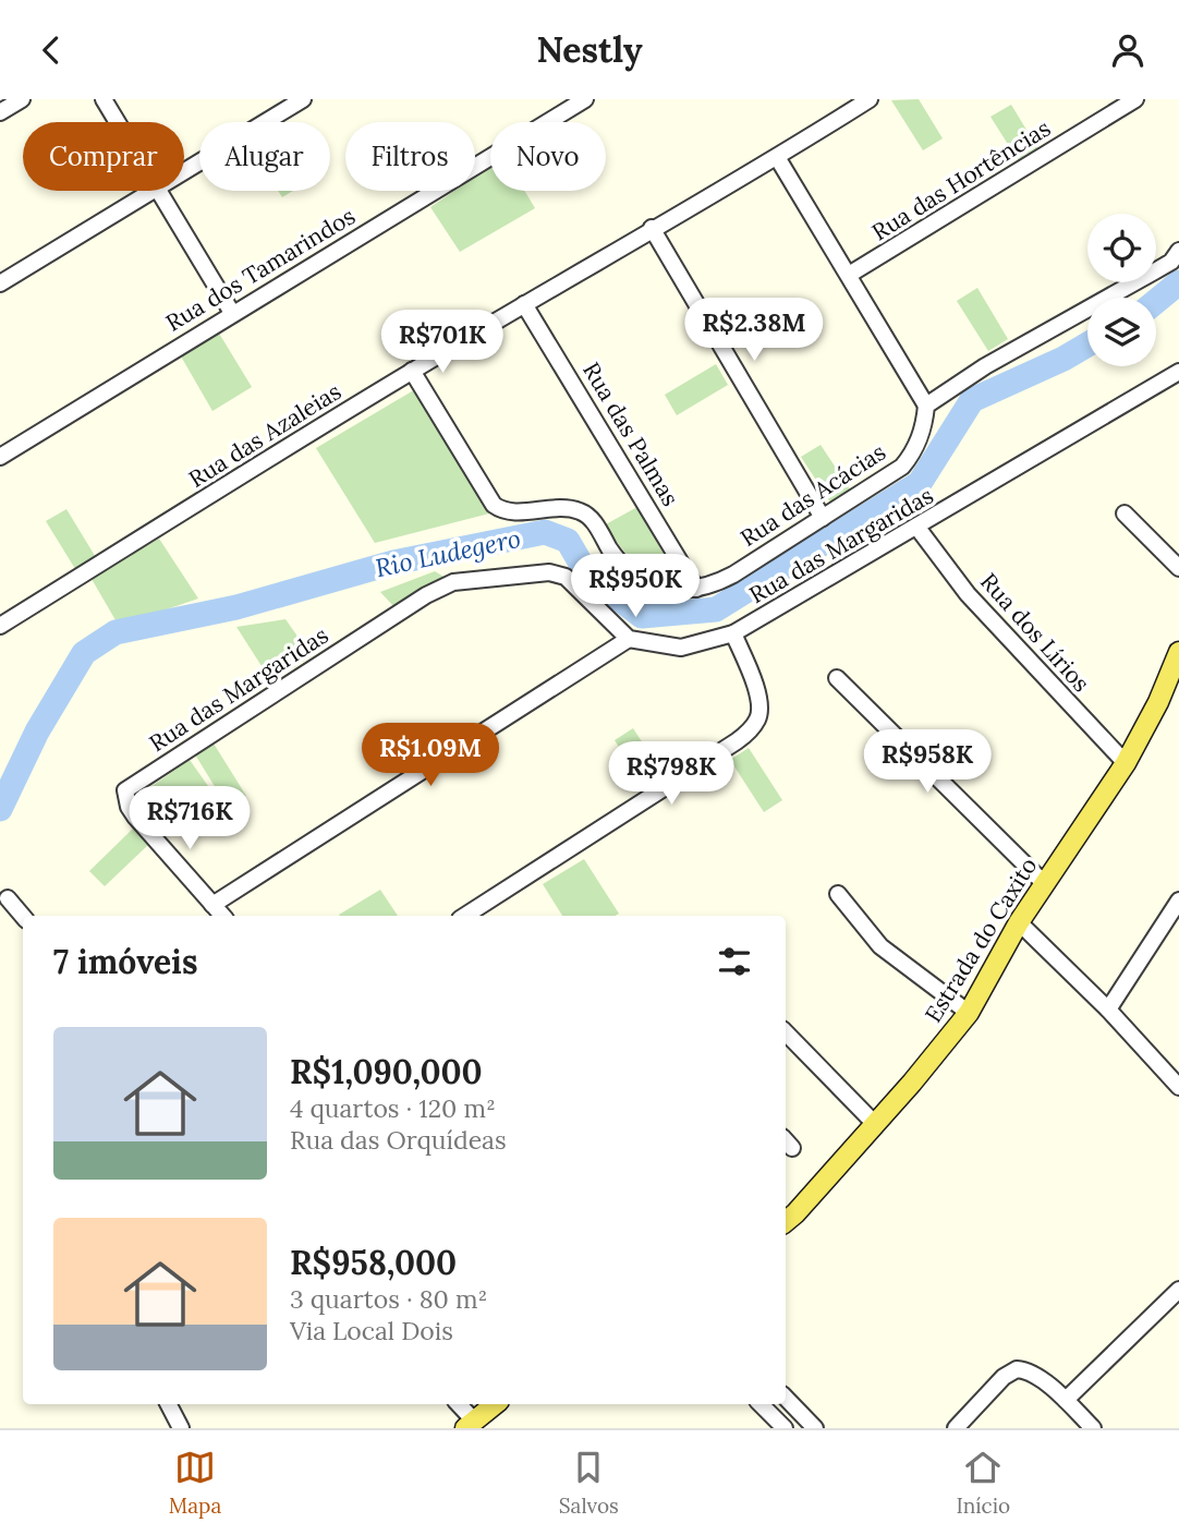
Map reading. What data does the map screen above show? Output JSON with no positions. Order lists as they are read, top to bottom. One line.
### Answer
{"streets":{"main road":["Estrada do Caxito"],"street":["Rua das Hortências","Rua dos Tamarindos","Rua das Palmas","Rua das Azaleias","Rua das Acácias","Rua das Margaridas","Rua dos Lírios"]},"crossings":[["Rua das Palmas","Rua das Azaleias"],["Rua das Palmas","Rua das Acácias"],["Rua das Azaleias","Rua das Acácias"],["Rua das Margaridas","Rua dos Lírios"],["Rua dos Lírios","Estrada do Caxito"]],"water":["Rio Ludegero"],"page":{"header":"Nestly","chip":["Comprar","Alugar","Filtros","Novo"],"price":["R$2.38M","R$701K","R$950K","R$1.09M","R$958K","R$798K","R$716K"],"heading":"7 imóveis","list":[{"name":"R$1,090,000","note":"4 quartos · 120 m² · Rua das Orquídeas"},{"name":"R$958,000","note":"3 quartos · 80 m² · Via Local Dois"}],"tabs":["Mapa","Salvos","Início"]}}
